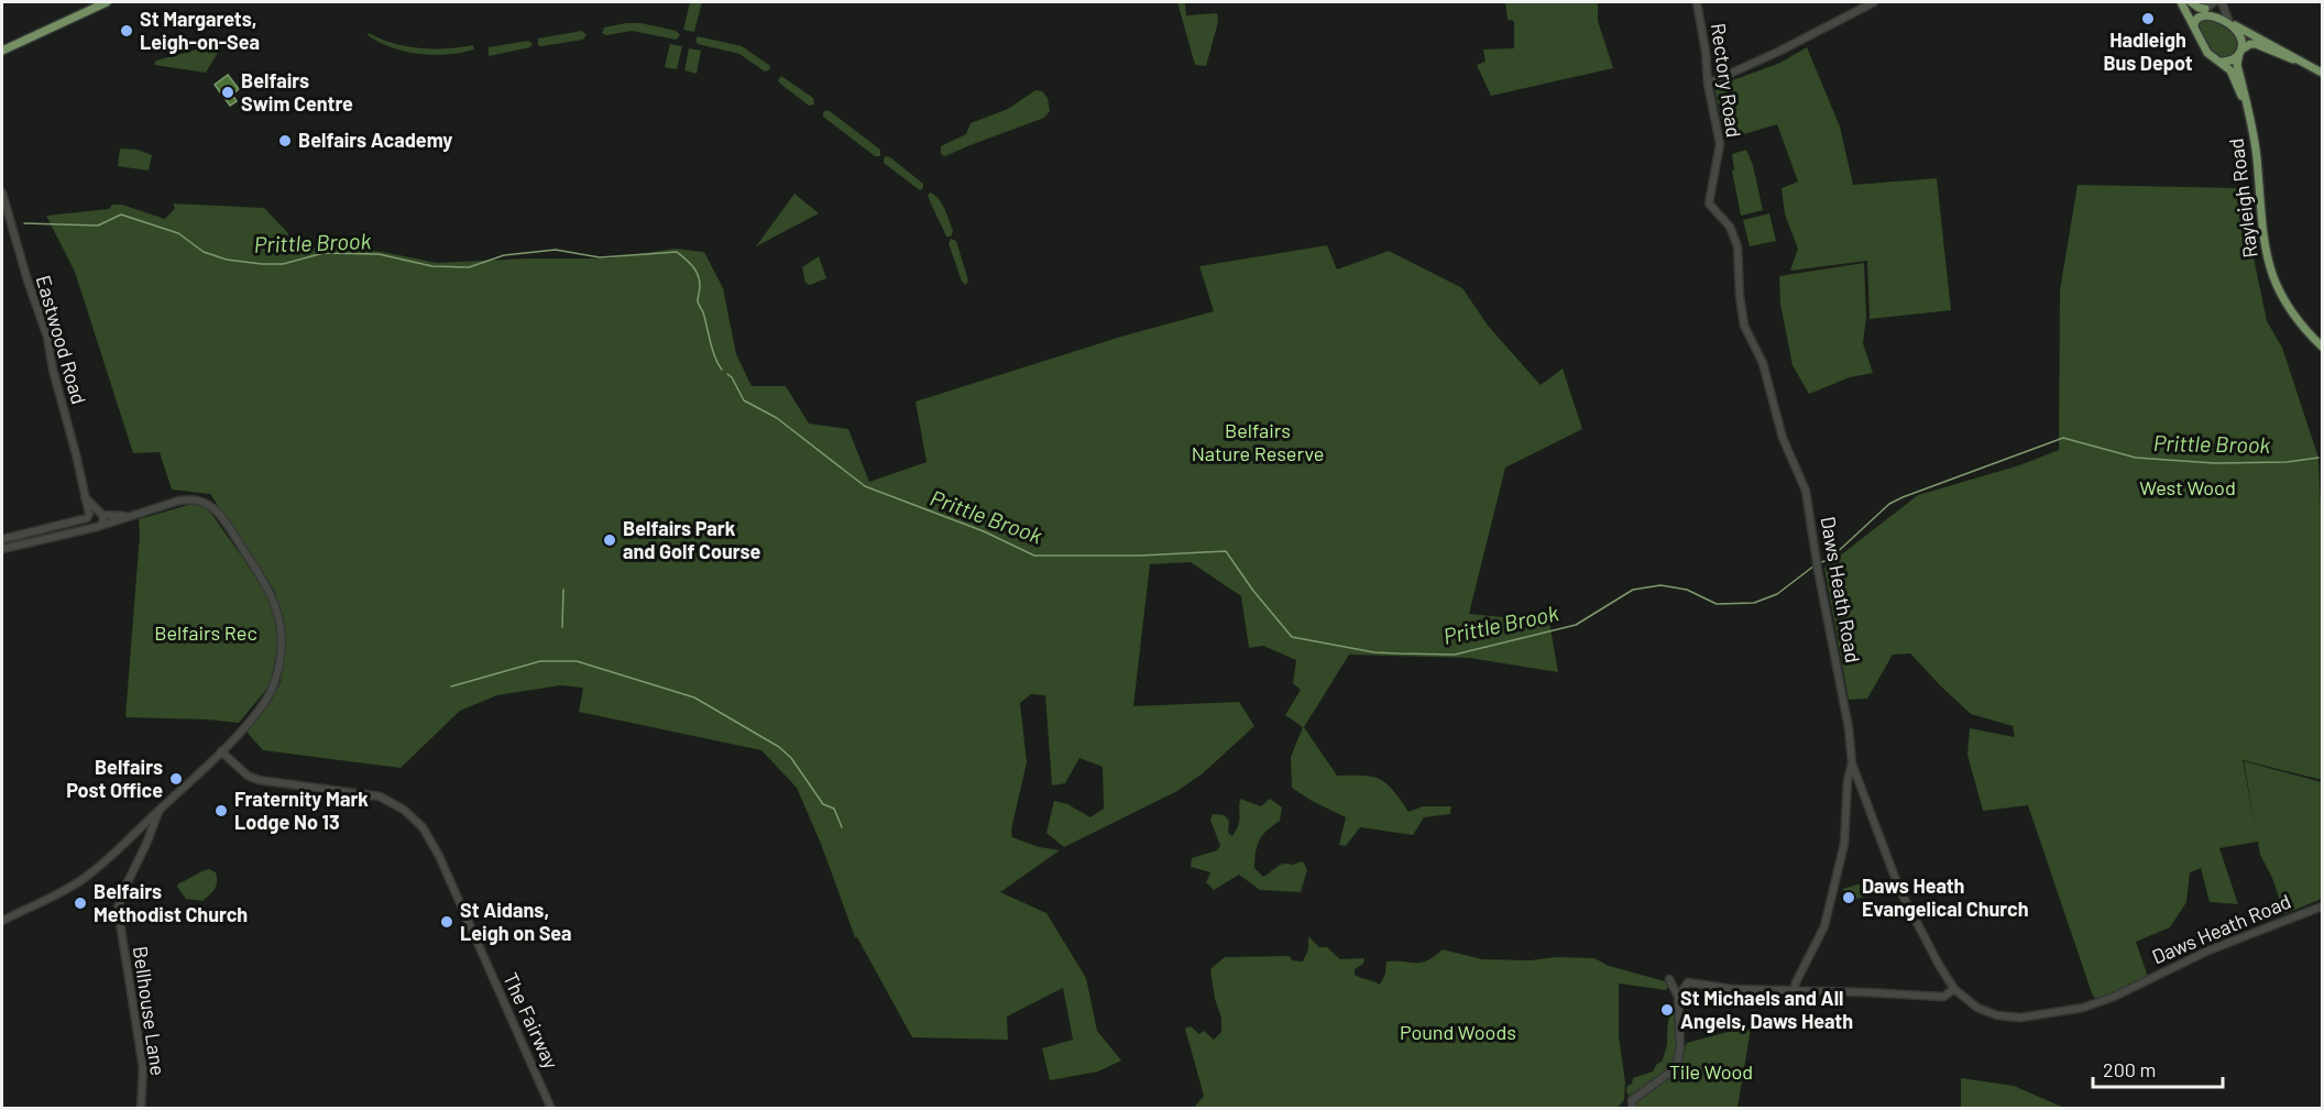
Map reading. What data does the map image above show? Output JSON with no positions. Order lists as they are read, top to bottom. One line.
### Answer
{"streets":{"main road":["Rayleigh Road"],"street":["Rectory Road","Eastwood Road","Daws Heath Road","Bellhouse Lane","The Fairway"]},"crossings":[["Rectory Road","Daws Heath Road"],["Bellhouse Lane","The Fairway"]],"water":["Prittle Brook"],"parks":["Belfairs Nature Reserve","West Wood","Belfairs Rec","Pound Woods","Tile Wood"],"places":["Hadleigh Bus Depot","St Margarets, Leigh-on-Sea","Belfairs Swim Centre","Belfairs Academy","Belfairs Park and Golf Course","Belfairs Post Office","Fraternity Mark Lodge No 13","Daws Heath Evangelical Church","Belfairs Methodist Church","St Aidans, Leigh on Sea","St Michaels and All Angels, Daws Heath"],"scale_bar":"200 m"}
